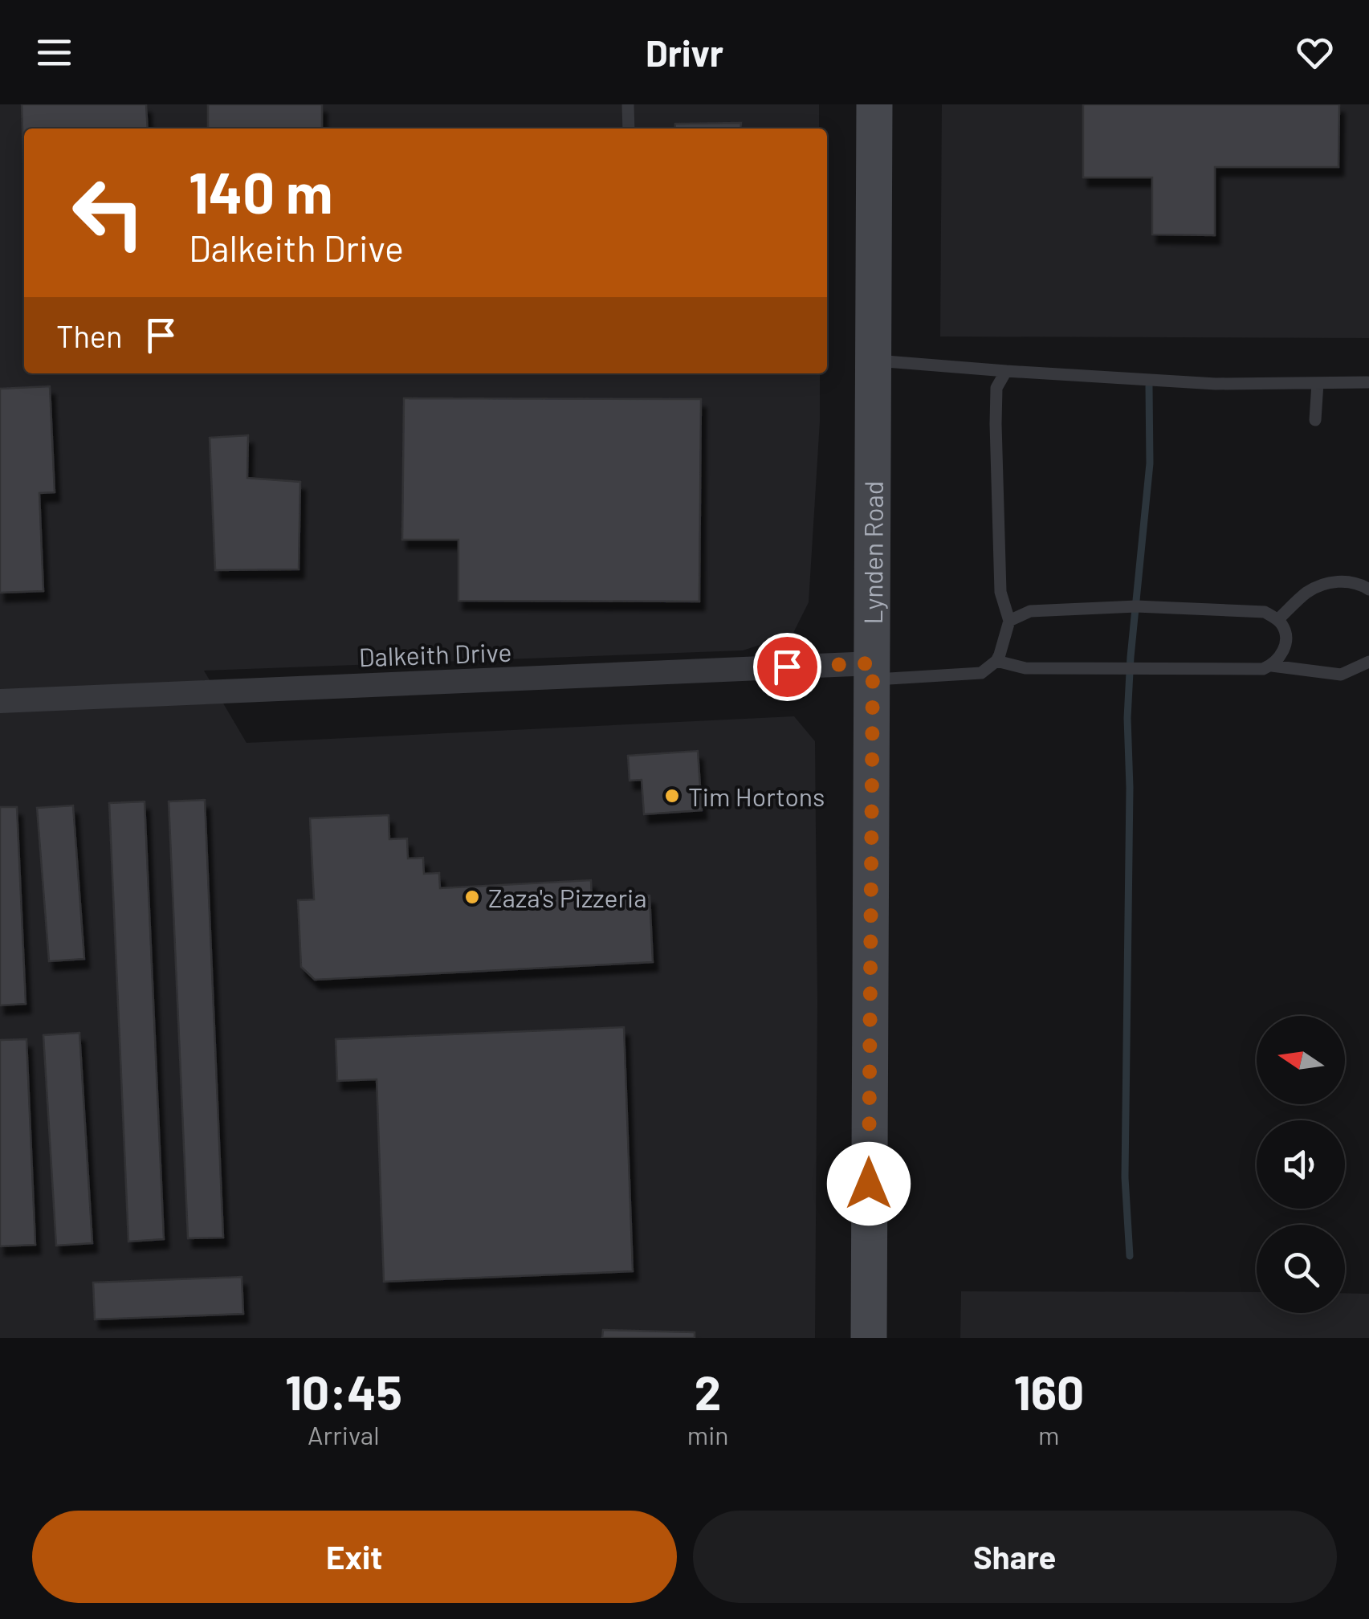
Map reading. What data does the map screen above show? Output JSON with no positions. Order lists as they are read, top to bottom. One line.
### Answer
{"streets":{"main road":["Lynden Road"],"street":["Dalkeith Drive"]},"crossings":[["Lynden Road","Dalkeith Drive"]],"places":["Tim Hortons","Zaza's Pizzeria"],"north":"left","page":{"header":"Drivr","turn":["140 m","Dalkeith Drive"],"then":"Then","eta":["10:45","Arrival","2","min","160","m"],"buttons":["Exit","Share"]}}
